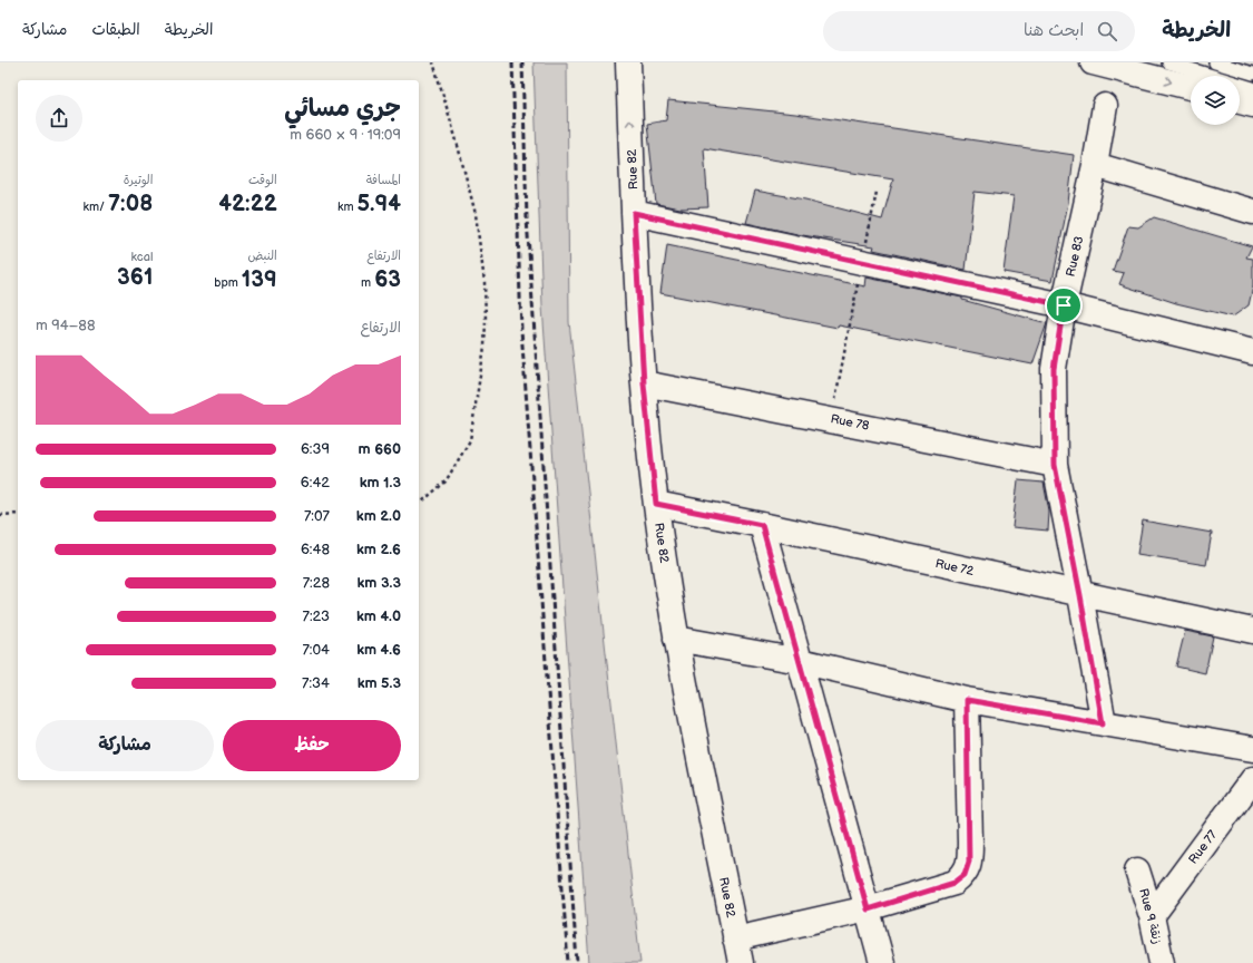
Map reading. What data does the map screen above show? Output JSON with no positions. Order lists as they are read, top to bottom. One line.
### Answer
{"streets":{"street":["Rue 82","Rue 83","Rue 78","Rue 72","Rue 77","Rue 9 زنقة"]},"crossings":[["Rue 82","Rue 78"],["Rue 82","Rue 72"],["Rue 83","Rue 78"],["Rue 83","Rue 72"],["Rue 77","Rue 9 زنقة"]],"page":{"header":"الخريطة","search":"ابحث هنا","nav":["الخريطة","الطبقات","مشاركة"],"heading":["جري مسائي","19:09 · 9 × 660 m"],"stats":[["المسافة","5.94 km"],["الوقت","42:22"],["الوتيرة","7:08 /km"],["الارتفاع","63 m"],["النبض","139 bpm"],["kcal","361"]],"chart":["الارتفاع","88–94 m"],"list":[{"name":"660 m","note":"6:39"},{"name":"1.3 km","note":"6:42"},{"name":"2.0 km","note":"7:07"},{"name":"2.6 km","note":"6:48"},{"name":"3.3 km","note":"7:28"},{"name":"4.0 km","note":"7:23"},{"name":"4.6 km","note":"7:04"},{"name":"5.3 km","note":"7:34"}],"buttons":["حفظ","مشاركة"]}}
